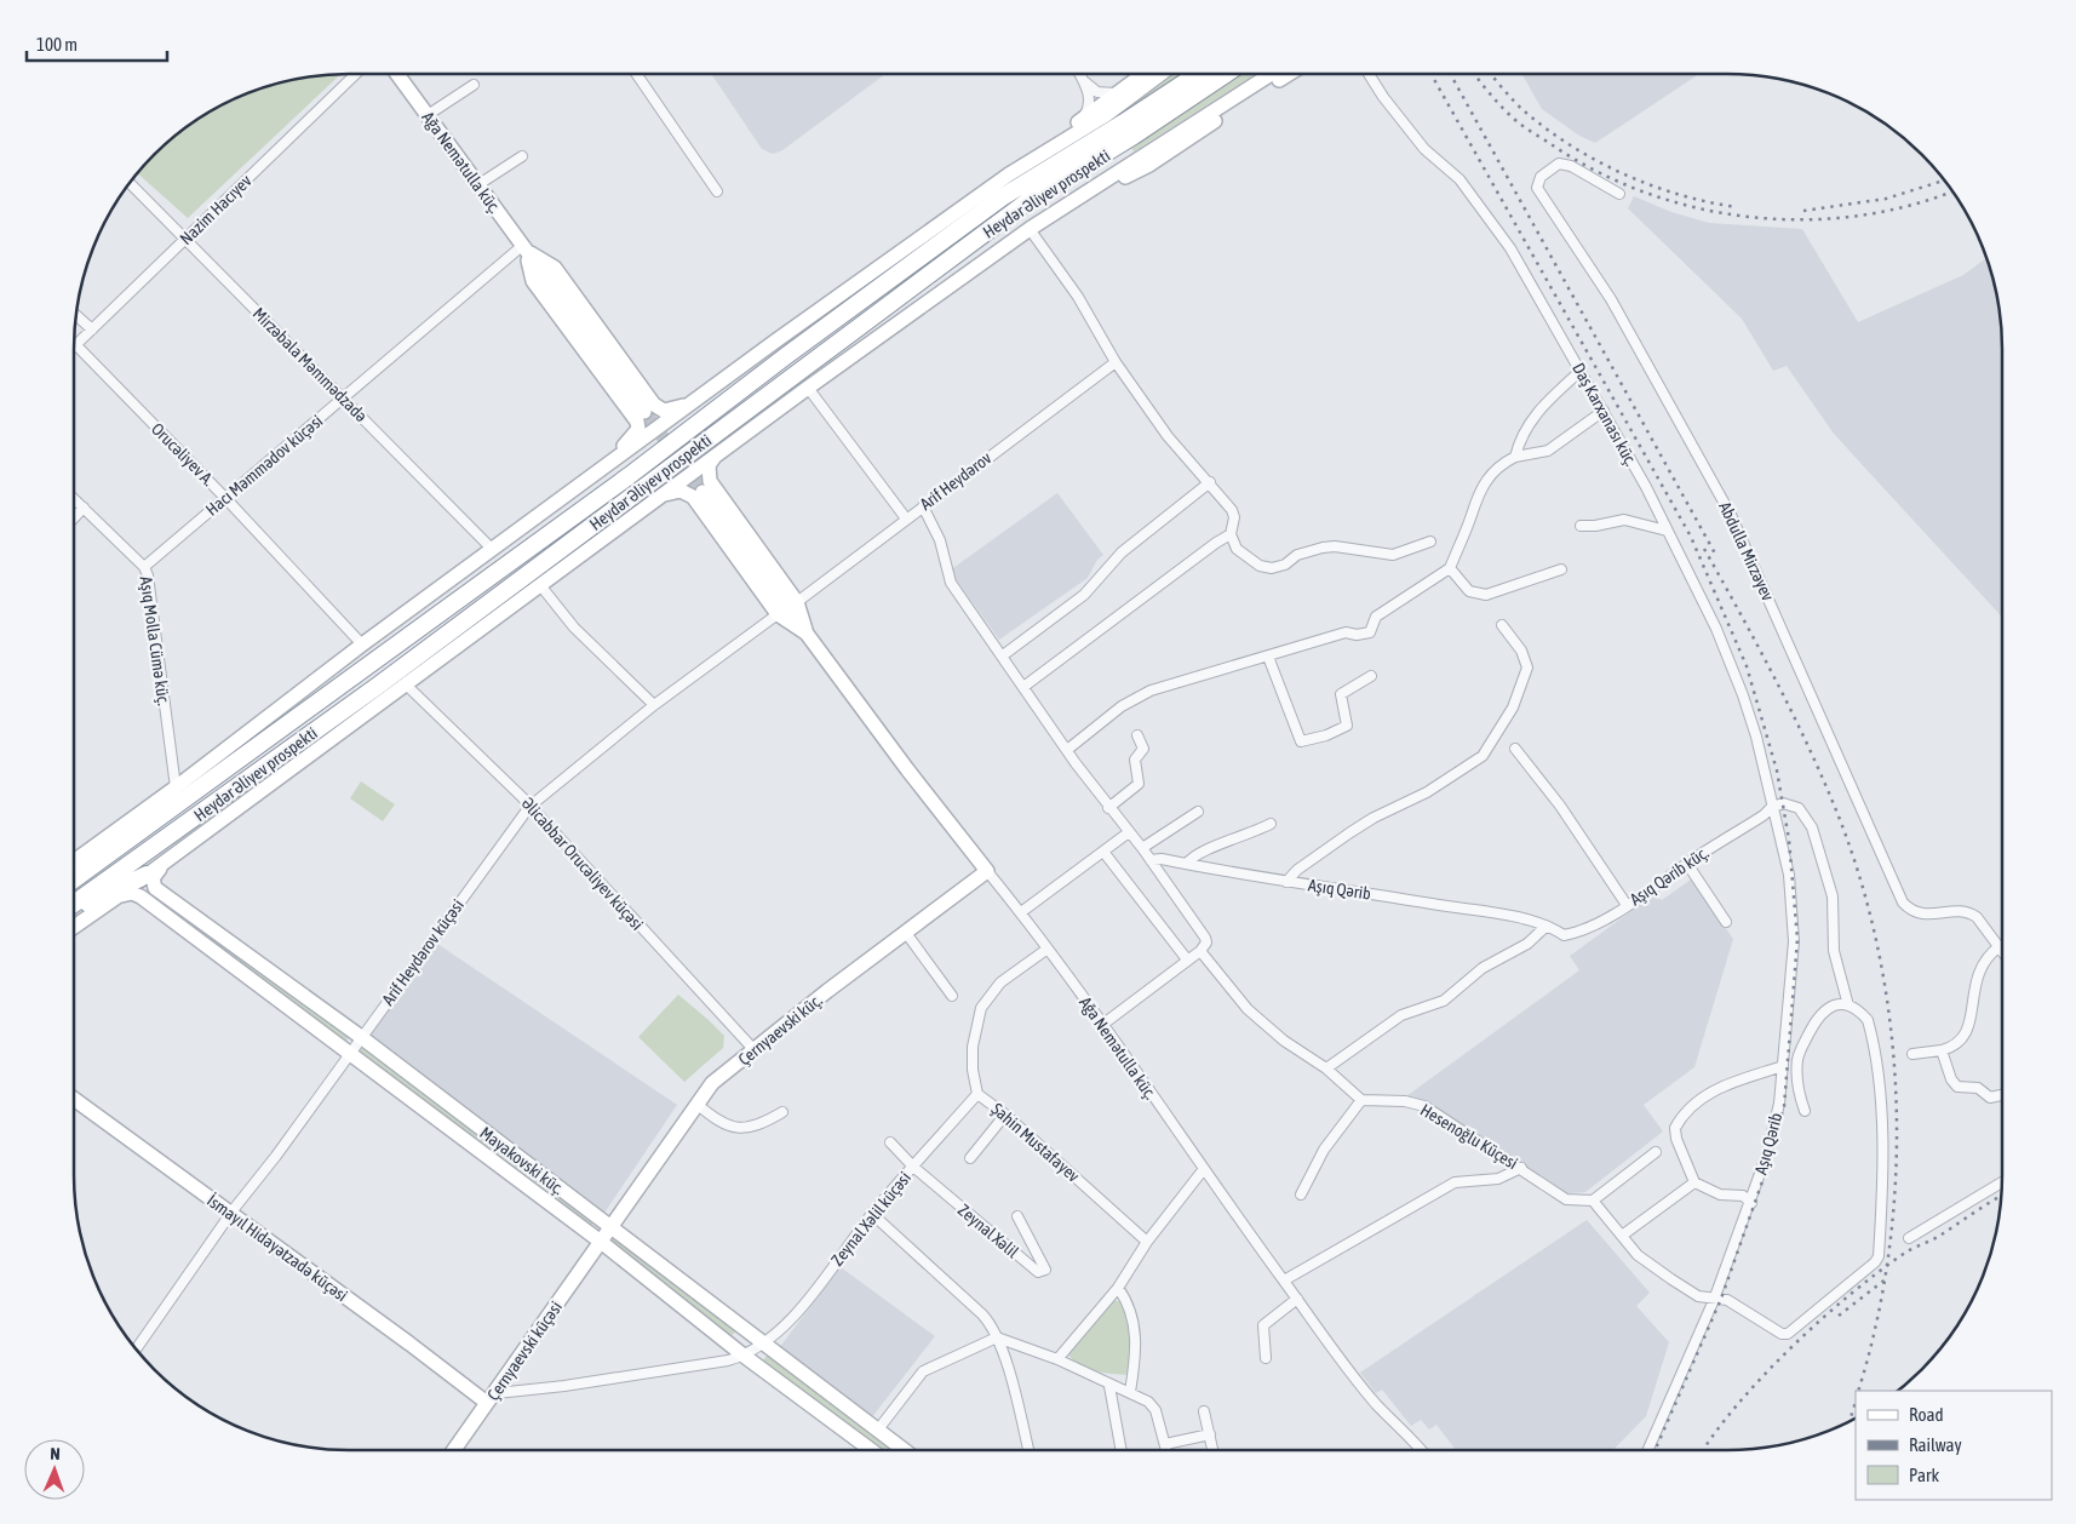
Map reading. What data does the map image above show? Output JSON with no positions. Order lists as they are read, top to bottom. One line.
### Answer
{"streets":{"highway":["Heydər Əliyev prospekti"],"street":["Ağa Nemətulla küç.","Nazim Hacıyev","Mirzəbala Məmmədzadə","Daş Karxanası küç.","Orucəliyev A.","Hacı Məmmədov küçəsi","Arif Heydərov","Abdulla Mirzəyev","Aşıq Molla Cümə küç.","Əlicabbar Orucəliyev küçəsi","Aşıq Qərib küç.","Aşıq Qərib","Arif Heydərov küçəsi","Çernyaevski küç.","Hesenoğlu Küçesi","Şahin Mustafayev","Mayakovski küç.","Zeynal Xəlil küçəsi","Zeynal Xəlil","İsmayıl Hidayətzadə küçəsi","Çernyaevski küçəsi"]},"crossings":[["Ağa Nemətulla küç.","Hacı Məmmədov küçəsi"],["Ağa Nemətulla küç.","Arif Heydərov"],["Ağa Nemətulla küç.","Arif Heydərov küçəsi"],["Ağa Nemətulla küç.","Çernyaevski küç."],["Ağa Nemətulla küç.","Şahin Mustafayev"],["Nazim Hacıyev","Mirzəbala Məmmədzadə"],["Nazim Hacıyev","Orucəliyev A."],["Mirzəbala Məmmədzadə","Hacı Məmmədov küçəsi"],["Daş Karxanası küç.","Aşıq Qərib küç."],["Daş Karxanası küç.","Aşıq Qərib"],["Orucəliyev A.","Hacı Məmmədov küçəsi"],["Hacı Məmmədov küçəsi","Aşıq Molla Cümə küç."],["Əlicabbar Orucəliyev küçəsi","Arif Heydərov küçəsi"],["Əlicabbar Orucəliyev küçəsi","Çernyaevski küç."],["Aşıq Qərib küç.","Aşıq Qərib"],["Arif Heydərov küçəsi","Mayakovski küç."],["Arif Heydərov küçəsi","İsmayıl Hidayətzadə küçəsi"],["Çernyaevski küç.","Mayakovski küç."],["Çernyaevski küç.","Çernyaevski küçəsi"],["Şahin Mustafayev","Zeynal Xəlil küçəsi"],["Mayakovski küç.","Zeynal Xəlil küçəsi"],["Mayakovski küç.","Çernyaevski küçəsi"],["Zeynal Xəlil küçəsi","Zeynal Xəlil"],["İsmayıl Hidayətzadə küçəsi","Çernyaevski küçəsi"]],"legend":["Road","Railway","Park"],"scale_bar":"100 m","north":"top"}
